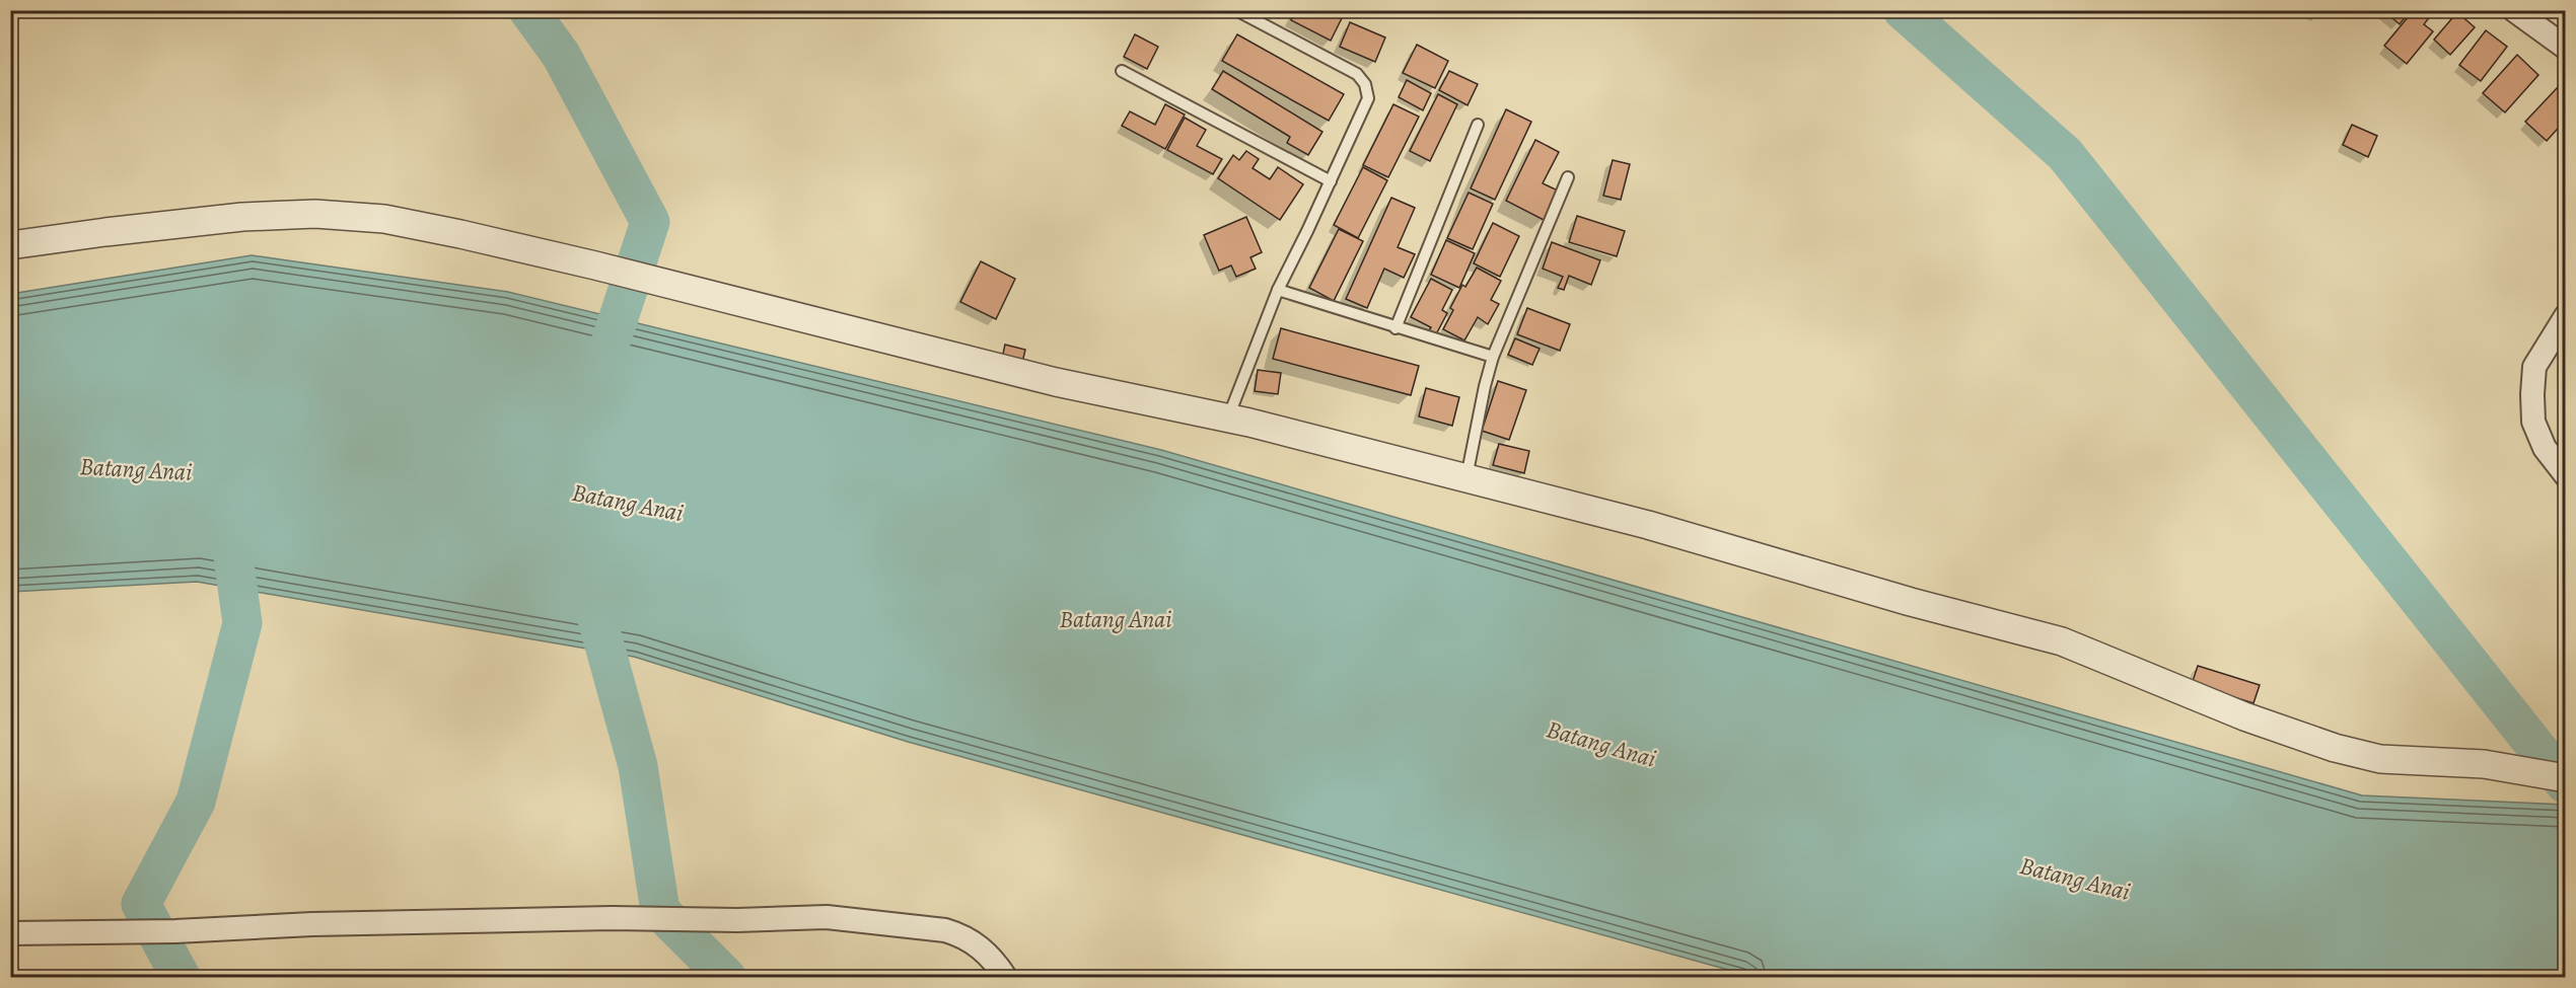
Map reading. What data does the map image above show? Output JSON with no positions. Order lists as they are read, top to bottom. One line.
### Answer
{"water":["Batang Anai"]}
